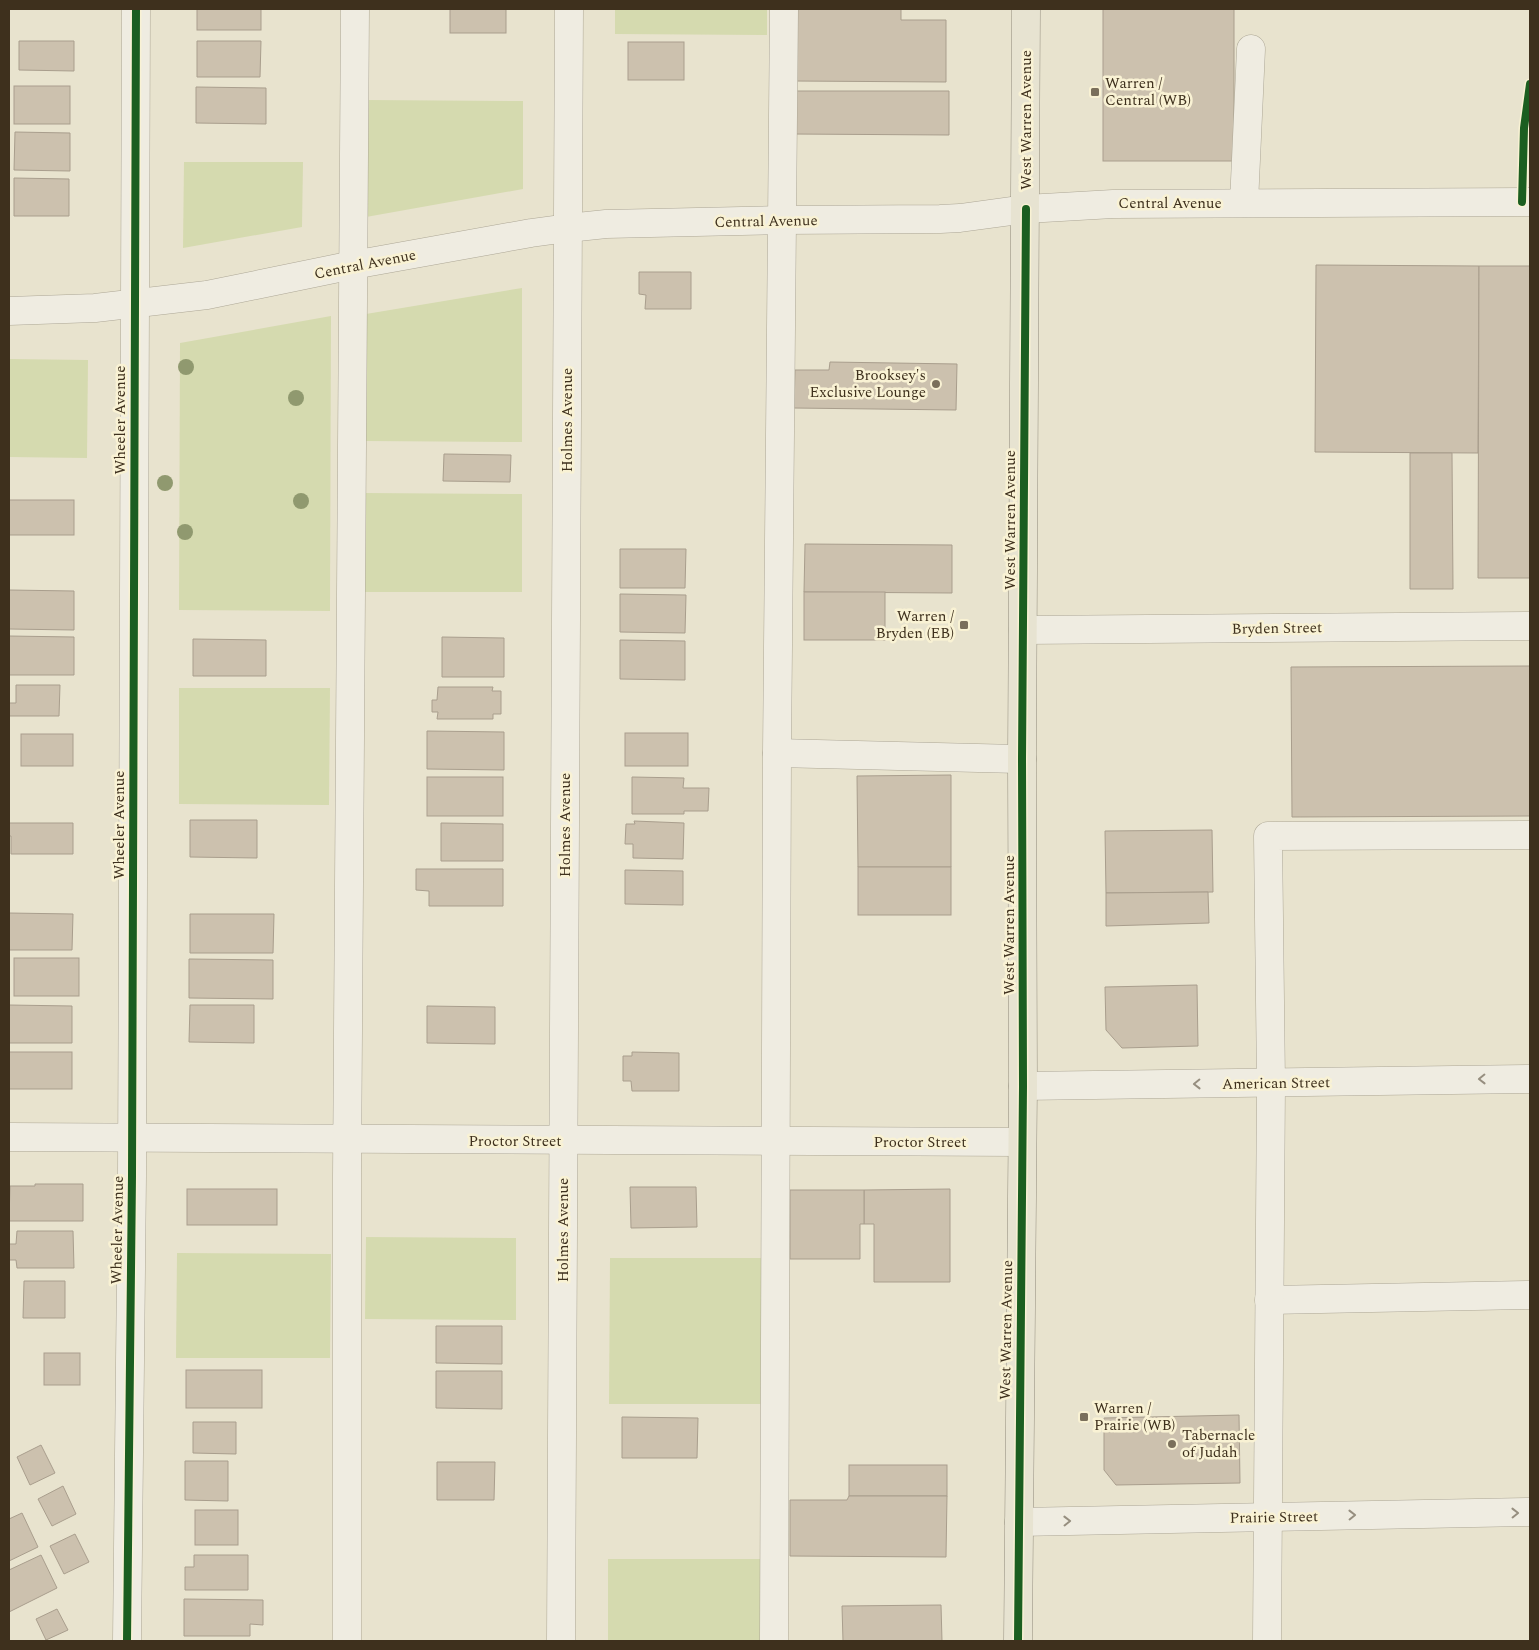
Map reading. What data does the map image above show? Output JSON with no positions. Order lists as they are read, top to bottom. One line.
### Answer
{"streets":{"main road":["West Warren Avenue"],"street":["Central Avenue","Wheeler Avenue","Holmes Avenue","Bryden Street","American Street","Proctor Street","Prairie Street"]},"crossings":[["West Warren Avenue","Central Avenue"],["West Warren Avenue","Bryden Street"],["West Warren Avenue","American Street"],["West Warren Avenue","Proctor Street"],["West Warren Avenue","Prairie Street"],["Central Avenue","Wheeler Avenue"],["Central Avenue","Holmes Avenue"],["Wheeler Avenue","Proctor Street"],["Holmes Avenue","Proctor Street"]],"places":{"transit":["Warren / Central (WB)","Warren / Bryden (EB)","Warren / Prairie (WB)"],"other":["Brooksey's Exclusive Lounge","Tabernacle of Judah"]}}
